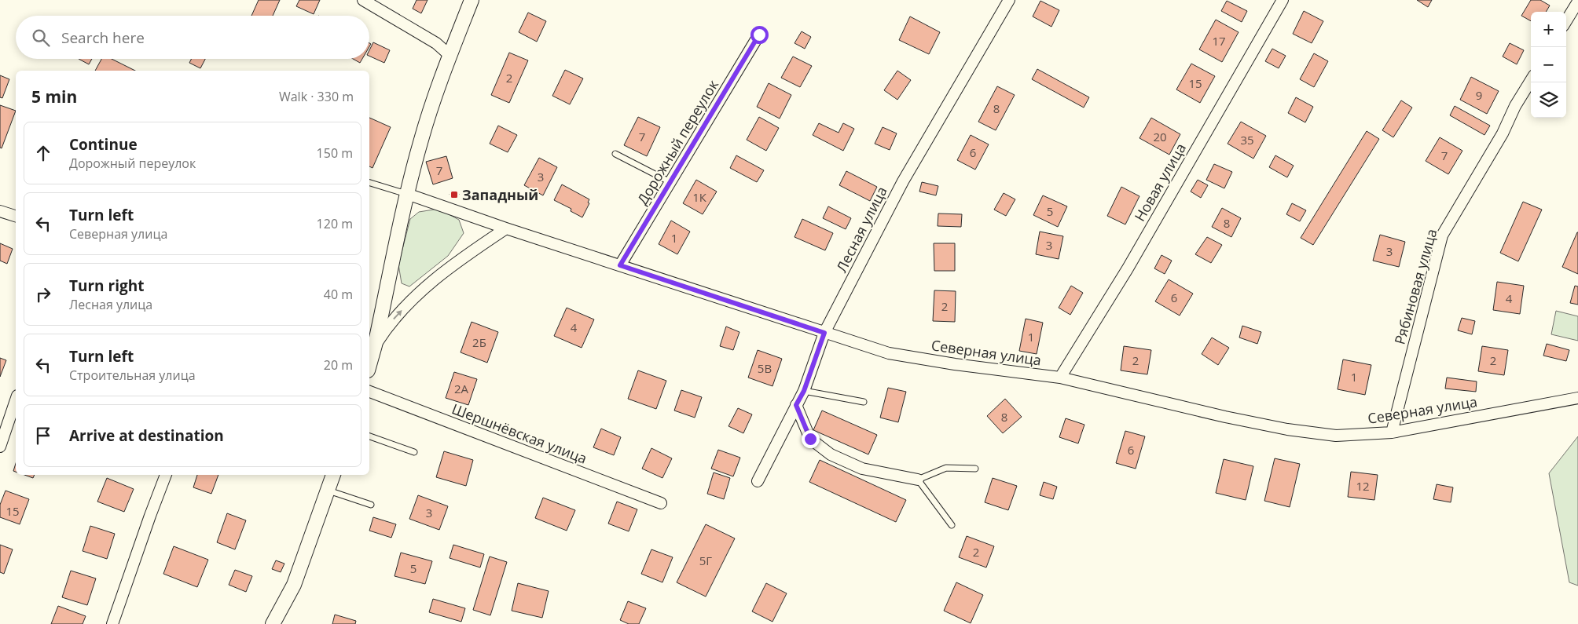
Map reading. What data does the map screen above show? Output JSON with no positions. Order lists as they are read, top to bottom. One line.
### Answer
{"streets":{"street":["Дорожный переулок","Новая улица","Лесная улица","Рябиновая улица","Северная улица","Шершнёвская улица"]},"crossings":[["Дорожный переулок","Северная улица"],["Новая улица","Северная улица"],["Лесная улица","Северная улица"],["Рябиновая улица","Северная улица"]],"places":{"transit":["Западный"]},"house_numbers":["17","2","15","9","8","7","20","35","6","7","7","3","1К","5","8","1","3","3","6","4","2","4","1","2Б","2","2","5В","1","2А","8","6","12","15","3","2","5Г","5"],"page":{"map_buttons":["+","−"],"search":"Search here","heading":["5 min","Walk · 330 m"],"list":[["Continue","Дорожный переулок","150 m"],["Turn left","Северная улица","120 m"],["Turn right","Лесная улица","40 m"],["Turn left","Строительная улица","20 m"],"Arrive at destination"]}}
